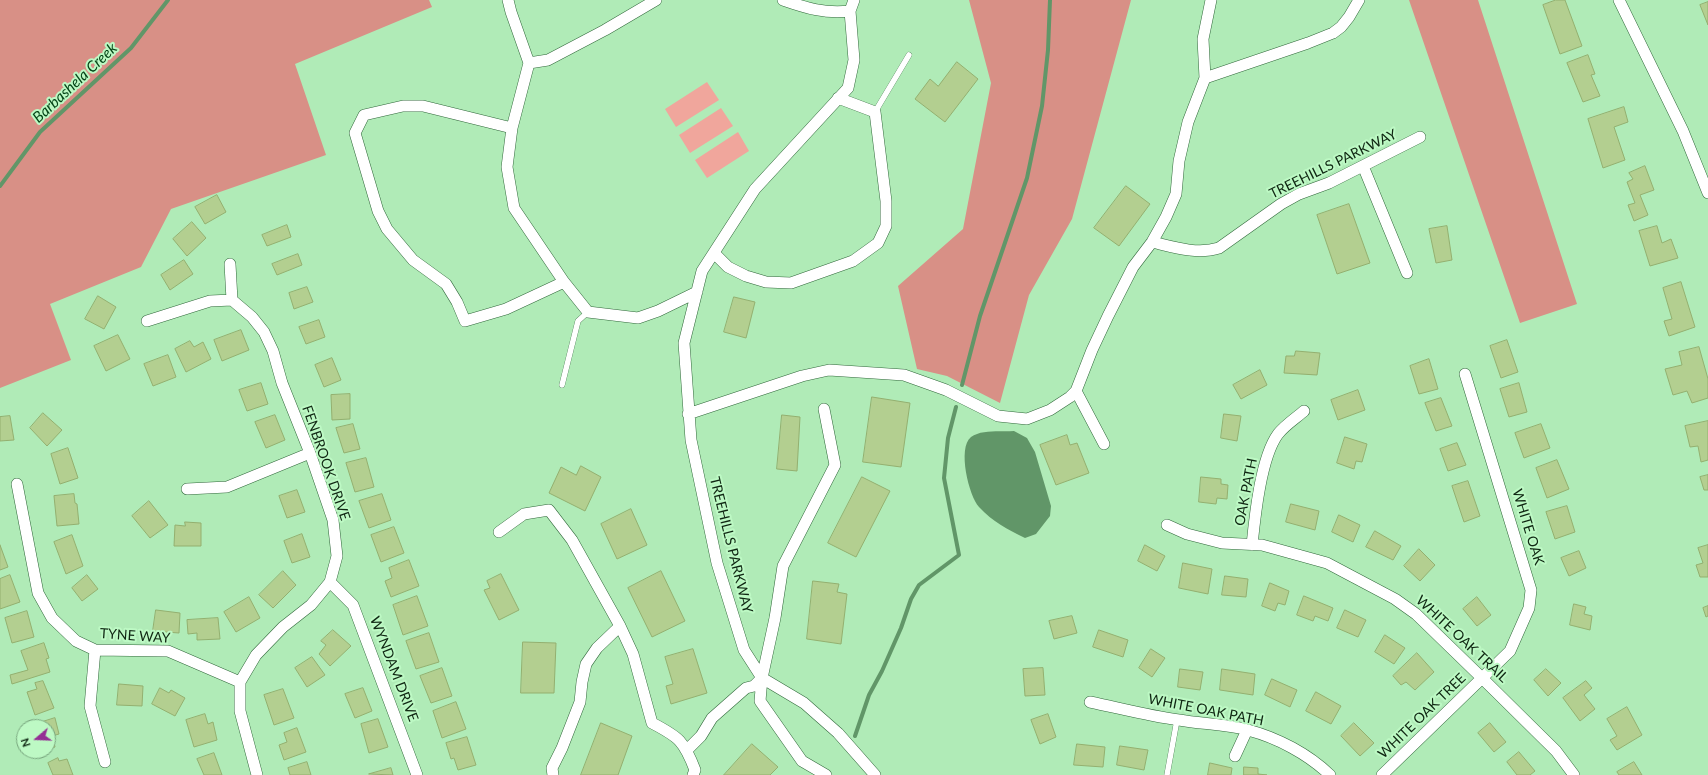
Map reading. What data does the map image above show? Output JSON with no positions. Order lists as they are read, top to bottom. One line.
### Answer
{"streets":{"street":["TREEHILLS PARKWAY","FENBROOK DRIVE","OAK PATH","WHITE OAK","TYNE WAY","WHITE OAK TRAIL","WYNDAM DRIVE","WHITE OAK PATH","WHITE OAK TREE"]},"crossings":[["FENBROOK DRIVE","TYNE WAY"],["FENBROOK DRIVE","WYNDAM DRIVE"],["OAK PATH","WHITE OAK TRAIL"],["WHITE OAK","WHITE OAK TRAIL"],["WHITE OAK","WHITE OAK TREE"],["WHITE OAK TRAIL","WHITE OAK TREE"]],"water":["Barbashela Creek"],"north":"left"}
